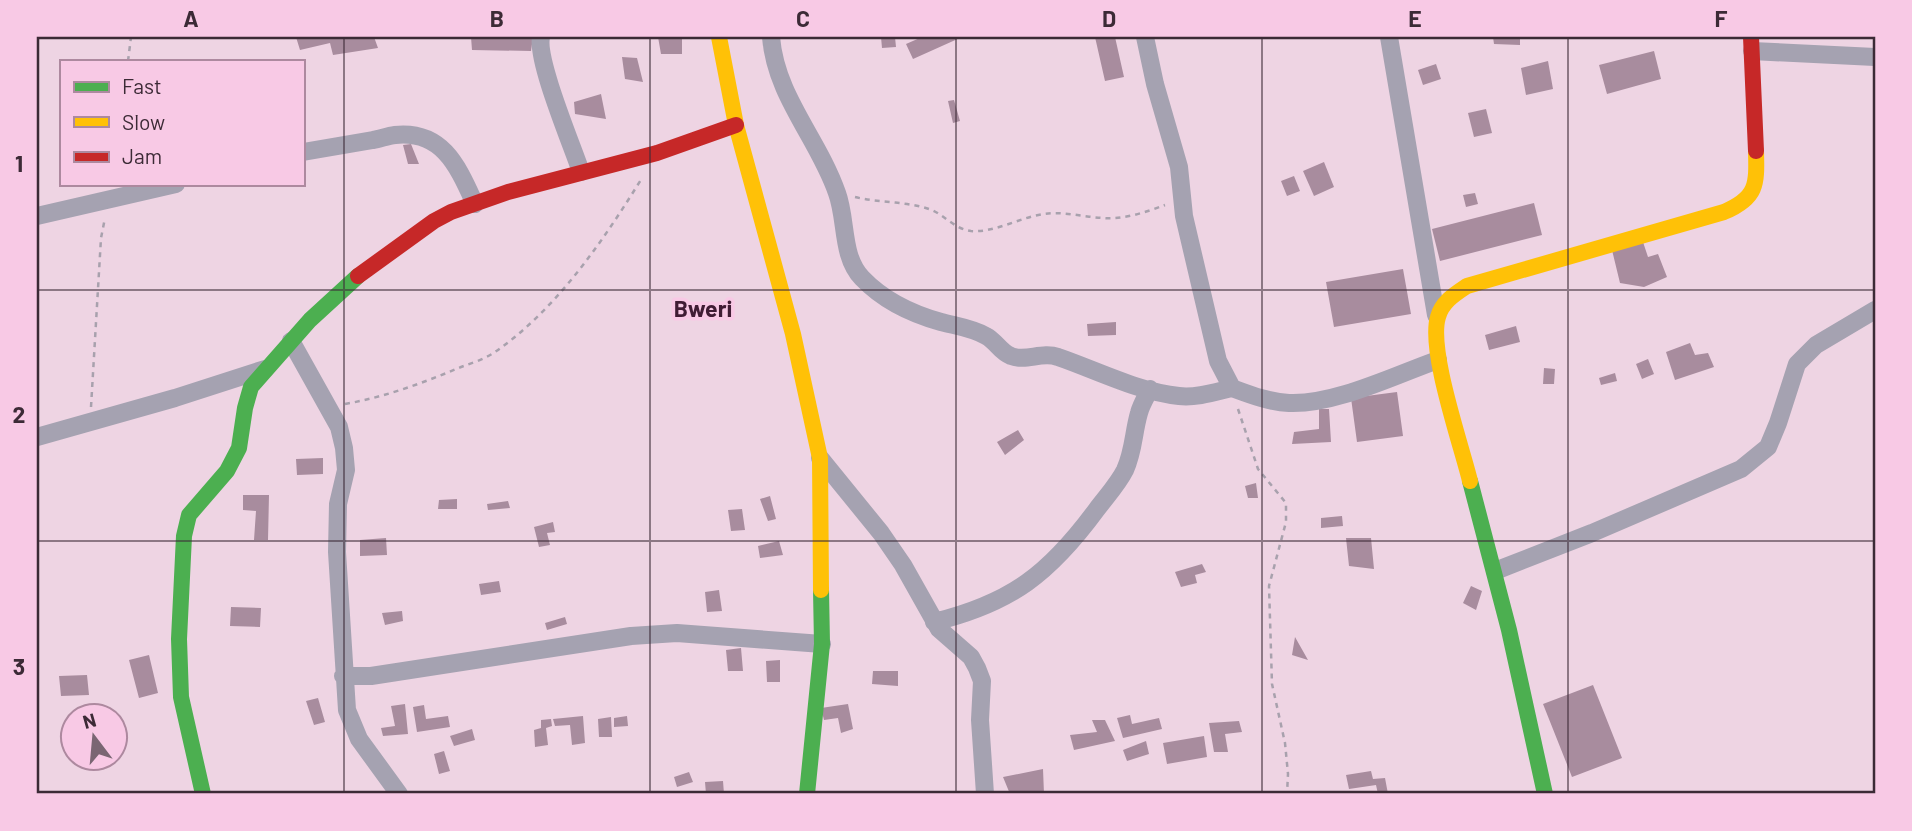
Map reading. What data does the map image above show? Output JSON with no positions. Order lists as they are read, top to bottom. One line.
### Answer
{"districts":["Bweri"],"legend":["Fast","Slow","Jam"],"north":"top","grid":{"columns":["A","B","C","D","E","F"],"rows":["1","2","3"]}}
